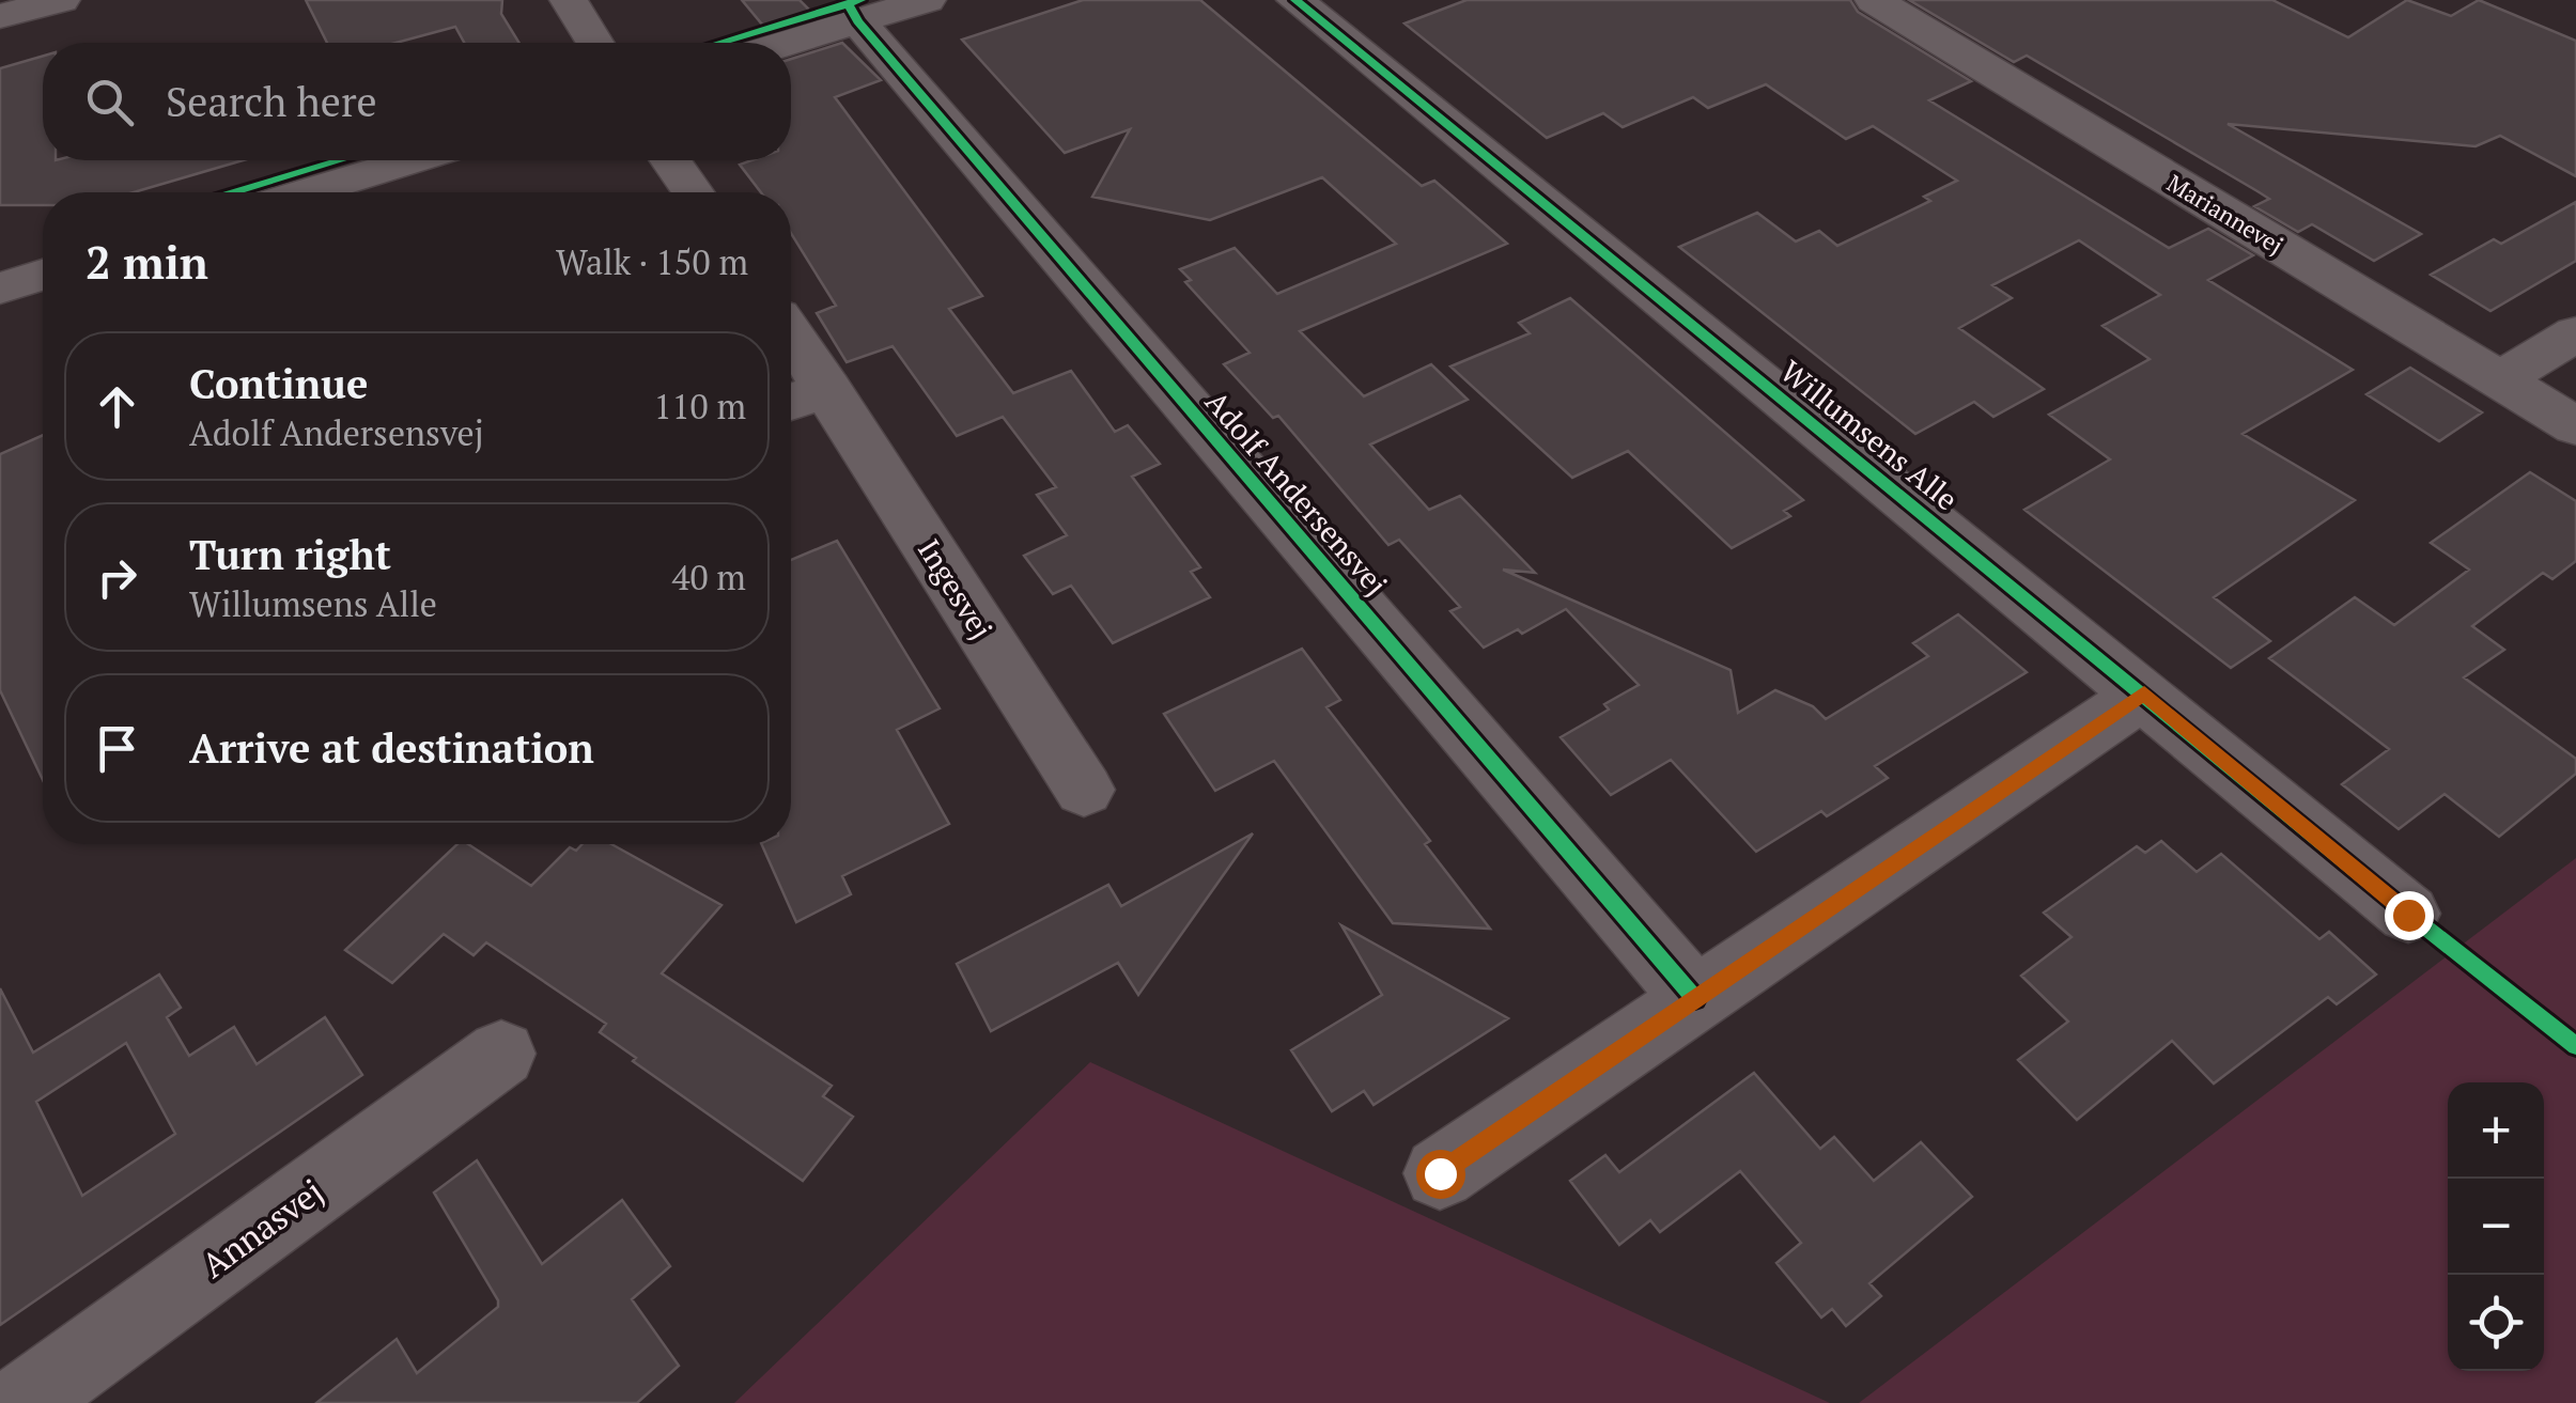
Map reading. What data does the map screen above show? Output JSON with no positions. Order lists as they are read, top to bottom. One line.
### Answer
{"streets":{"street":["Mariannevej","Willumsens Alle","Adolf Andersensvej","Ingesvej","Annasvej"]},"page":{"search":"Search here","heading":["2 min","Walk · 150 m"],"list":[["Continue","Adolf Andersensvej","110 m"],["Turn right","Willumsens Alle","40 m"],"Arrive at destination"],"map_buttons":["+","−"]}}
